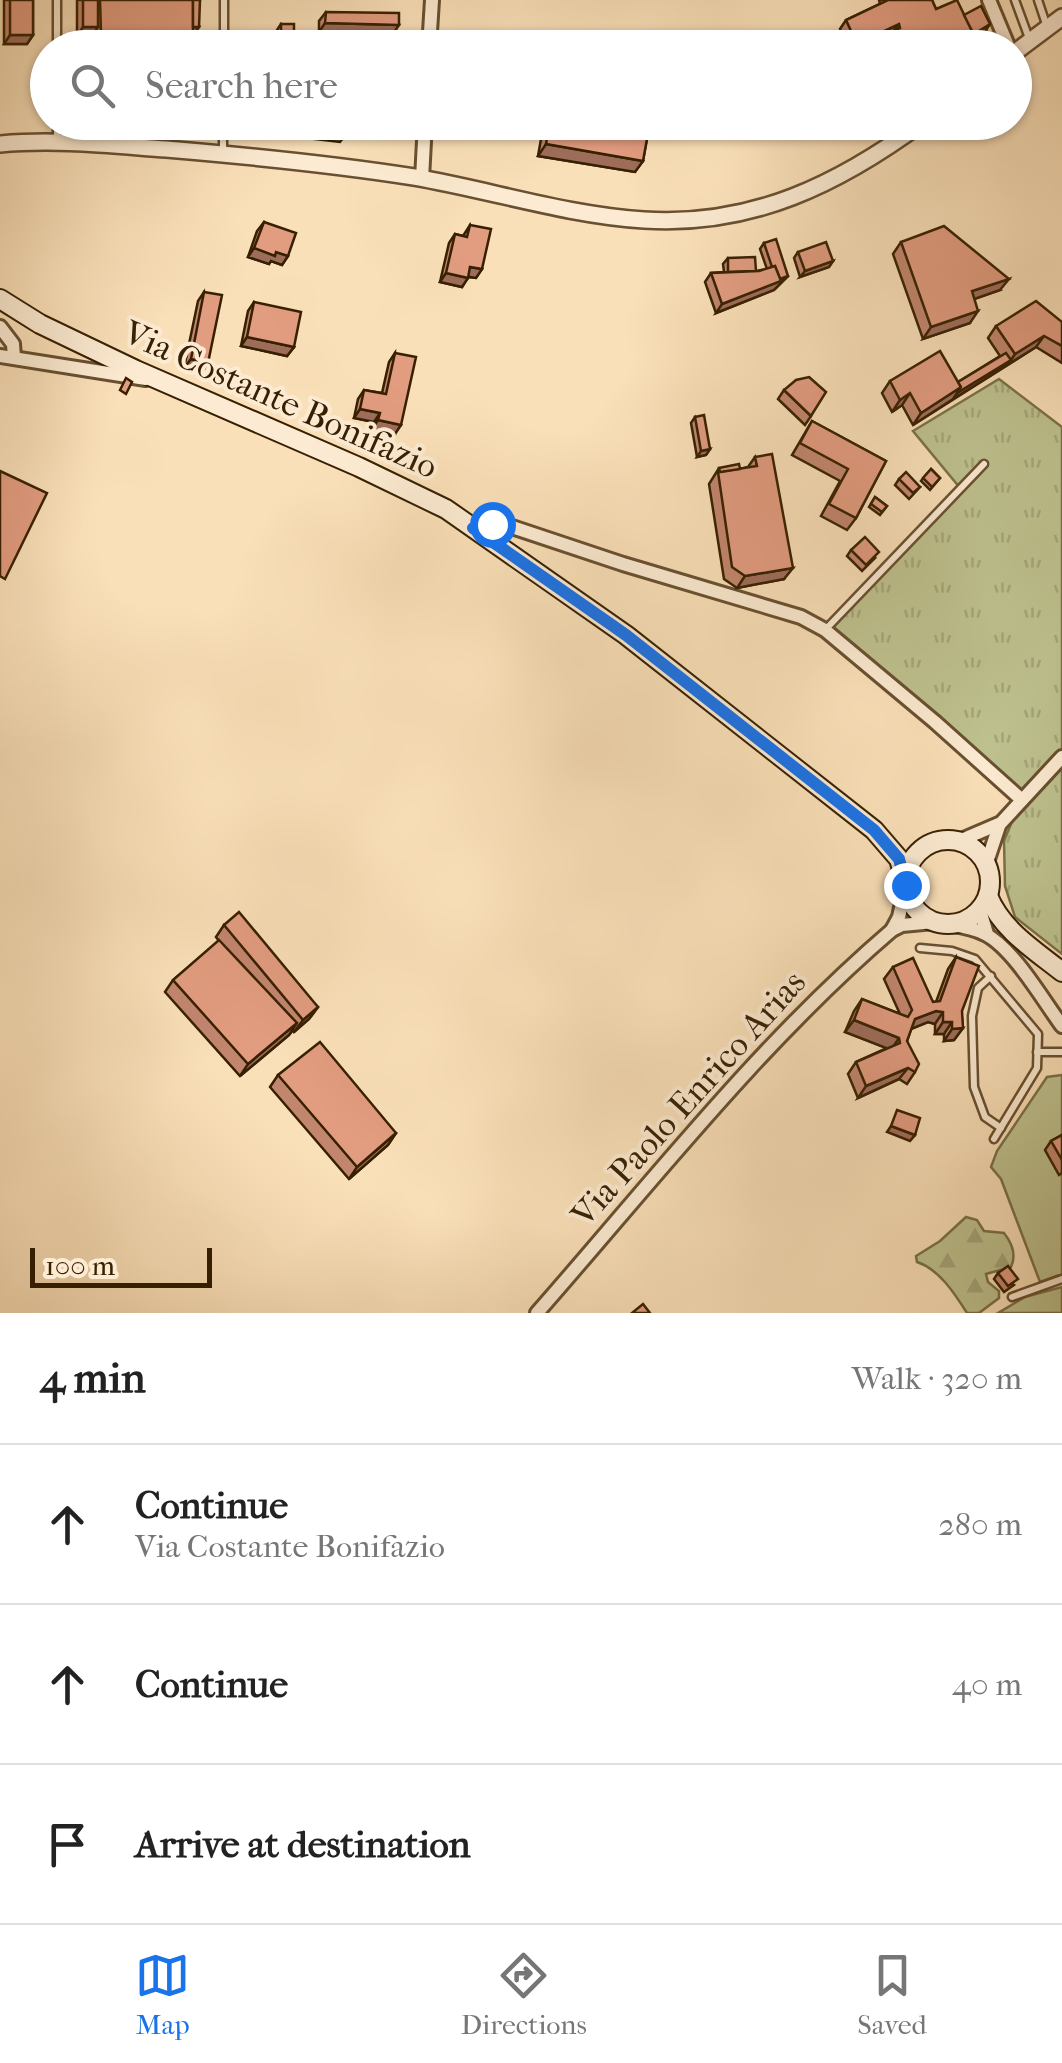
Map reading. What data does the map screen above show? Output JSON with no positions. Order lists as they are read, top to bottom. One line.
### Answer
{"streets":{"main road":["Via Costante Bonifazio"],"street":["Via Paolo Enrico Arias"]},"scale_bar":"100 m","page":{"search":"Search here","scale":"100 m","heading":["4 min","Walk · 320 m"],"list":[["Continue","Via Costante Bonifazio","280 m"],["Continue","40 m"],"Arrive at destination"],"nav":["Map","Directions","Saved"]}}
